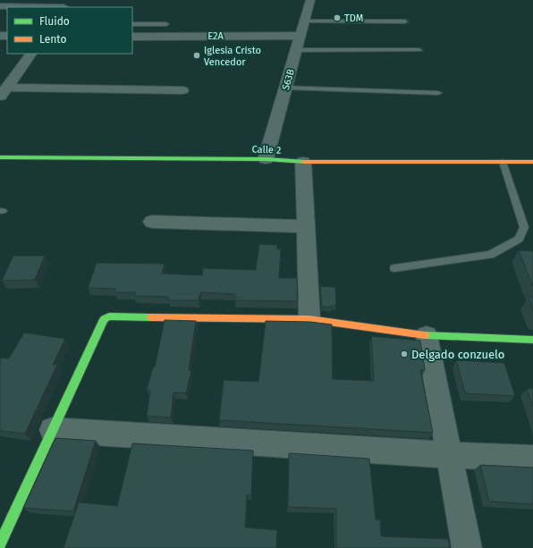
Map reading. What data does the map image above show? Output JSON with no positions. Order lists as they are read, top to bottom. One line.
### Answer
{"streets":{"street":["E2A","S63B","Calle 2"]},"crossings":[["E2A","S63B"],["S63B","Calle 2"]],"places":["TDM","Iglesia Cristo Vencedor","Delgado conzuelo"],"legend":["Fluido","Lento"]}
